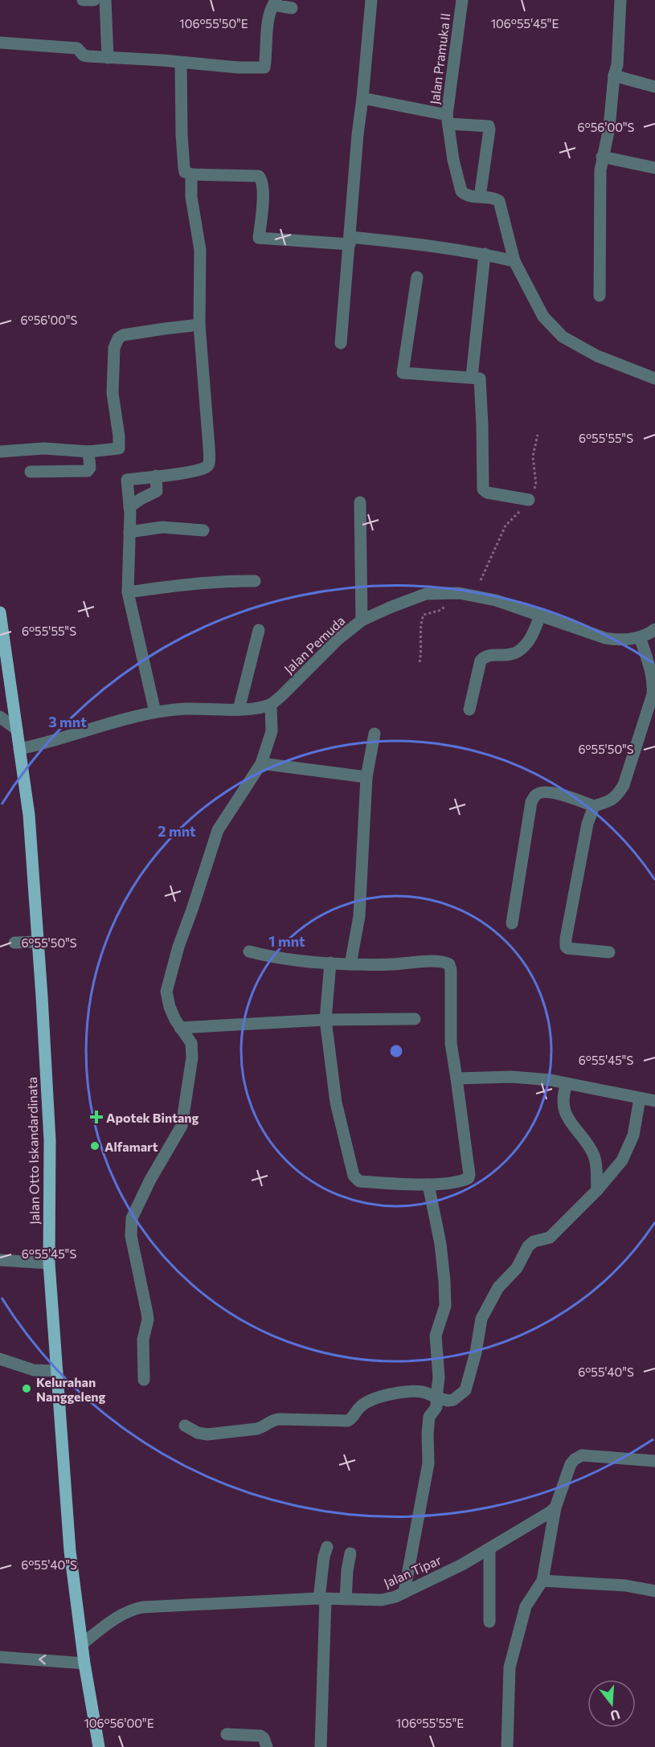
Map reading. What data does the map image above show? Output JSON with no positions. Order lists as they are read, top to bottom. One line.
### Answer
{"streets":{"main road":["Jalan Otto Iskandardinata"],"street":["Jalan Pramuka II","Jalan Pemuda","Jalan Tipar"]},"crossings":[["Jalan Otto Iskandardinata","Jalan Tipar"]],"places":{"health":["Apotek Bintang"],"other":["Alfamart","Kelurahan Nanggeleng"]},"north":"bottom","coordinates":["106°55'50\"E","106°55'45\"E","6°56'00\"S","6°55'55\"S","6°55'50\"S","6°55'45\"S","6°55'40\"S","106°56'00\"E","106°55'55\"E"],"rings":["3 mnt","2 mnt","1 mnt"]}
